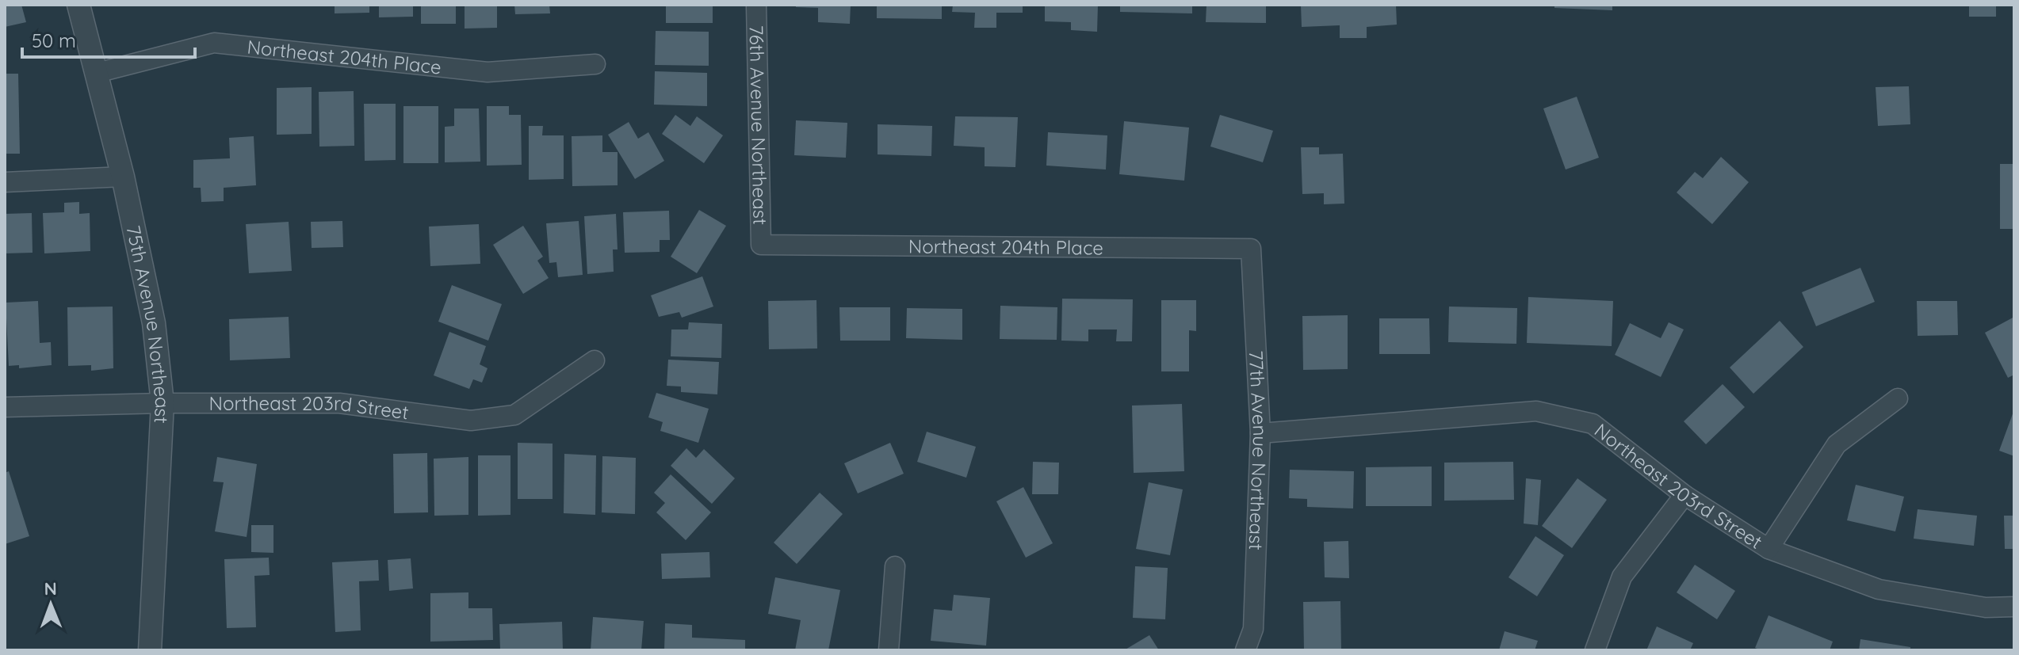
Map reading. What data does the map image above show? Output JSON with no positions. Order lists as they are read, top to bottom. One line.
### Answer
{"streets":{"street":["Northeast 204th Place","76th Avenue Northeast","75th Avenue Northeast","Northeast 203rd Street","77th Avenue Northeast"]},"crossings":[["Northeast 204th Place","76th Avenue Northeast"],["Northeast 204th Place","75th Avenue Northeast"],["Northeast 204th Place","77th Avenue Northeast"],["75th Avenue Northeast","Northeast 203rd Street"],["Northeast 203rd Street","77th Avenue Northeast"]],"scale_bar":"50 m","north":"top"}
